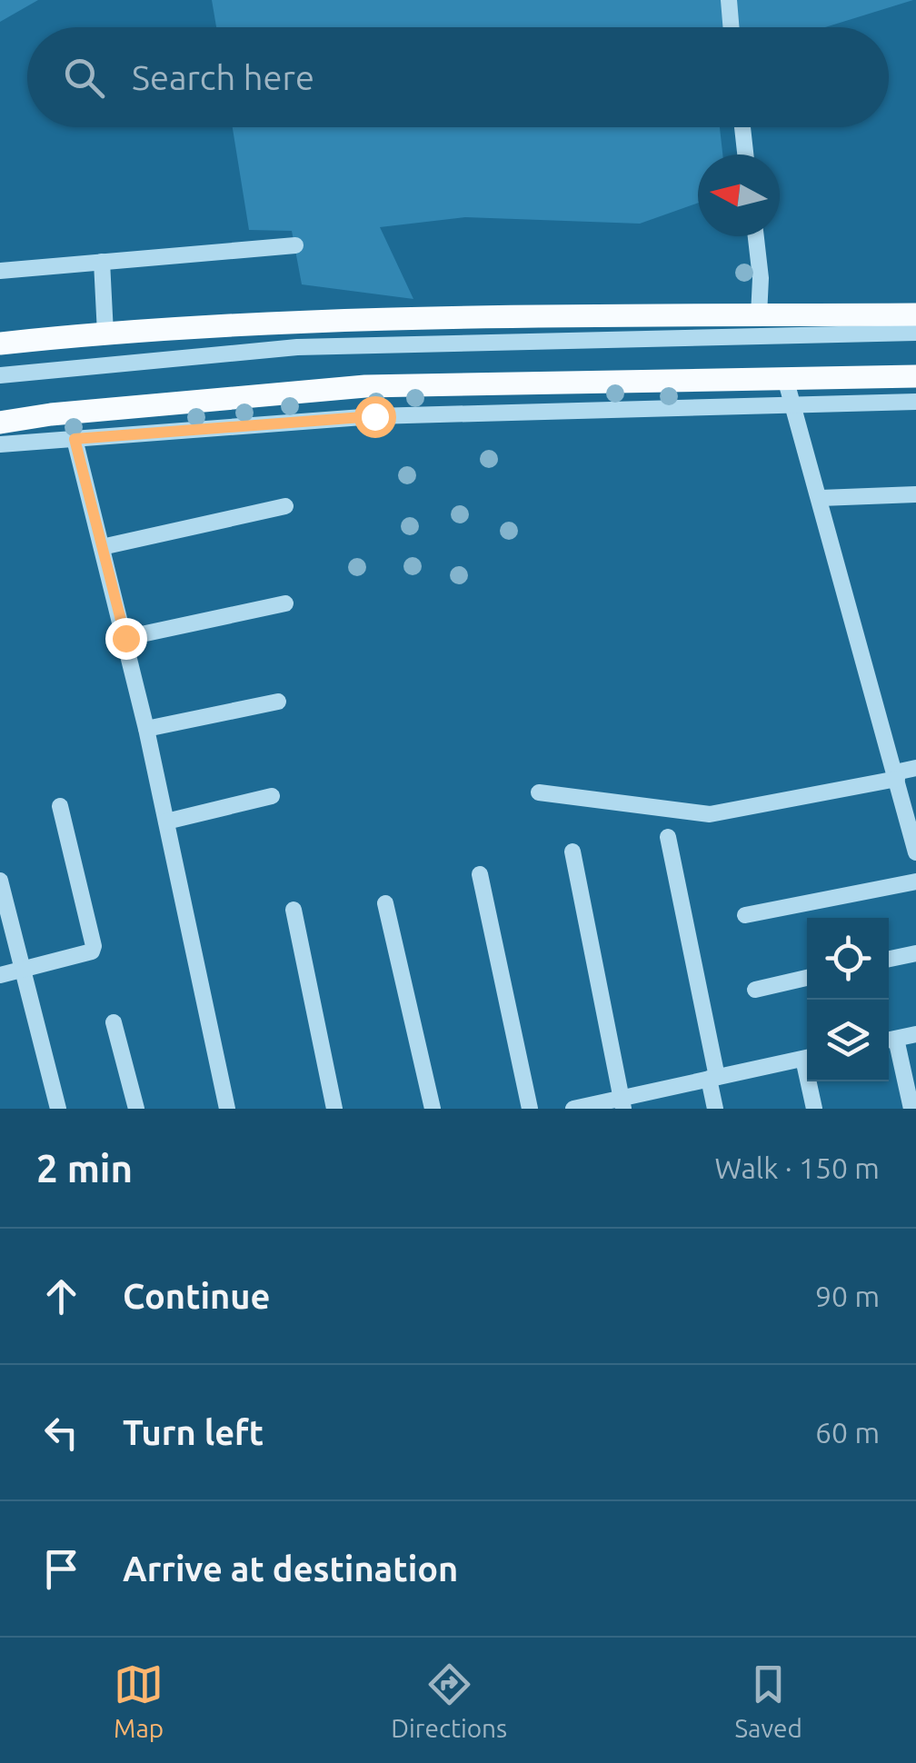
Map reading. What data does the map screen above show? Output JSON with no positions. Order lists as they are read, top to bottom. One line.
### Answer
{"north":"left","page":{"search":"Search here","heading":["2 min","Walk · 150 m"],"list":[["Continue","90 m"],["Turn left","60 m"],"Arrive at destination"],"nav":["Map","Directions","Saved"]}}
